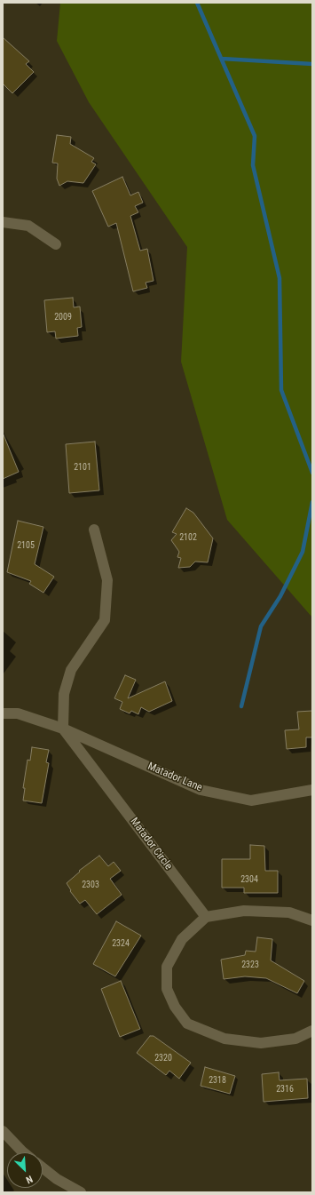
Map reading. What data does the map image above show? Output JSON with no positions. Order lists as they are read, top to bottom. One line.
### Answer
{"streets":{"street":["Matador Lane","Matador Circle"]},"crossings":[["Matador Lane","Matador Circle"]],"house_numbers":["2009","2101","2102","2105","2304","2303","2324","2323","2320","2318","2316"],"north":"bottom right"}
